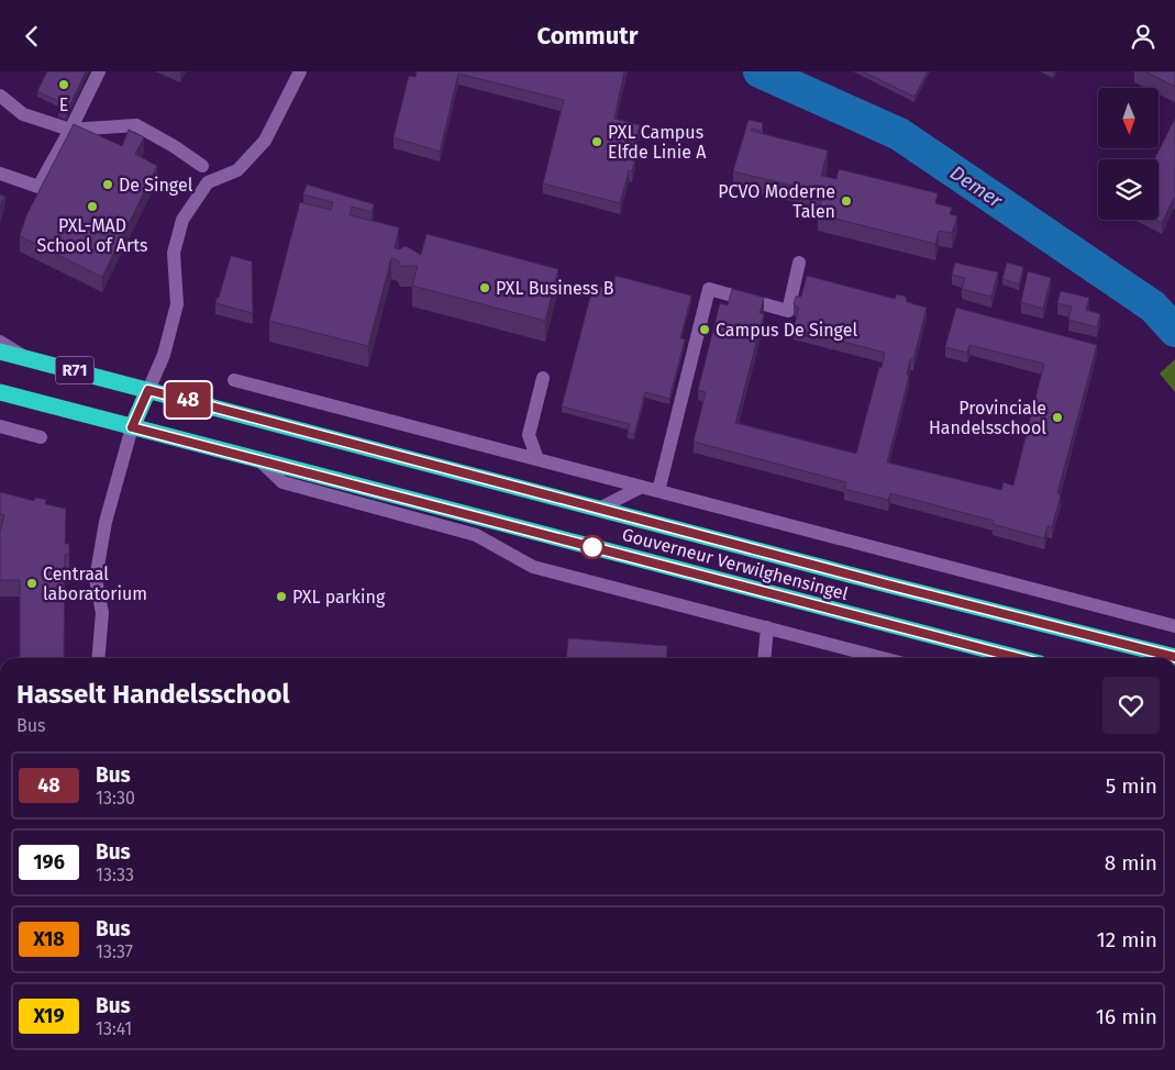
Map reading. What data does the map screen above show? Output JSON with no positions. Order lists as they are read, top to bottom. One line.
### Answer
{"streets":{"highway":["R71","Gouverneur Verwilghensingel"]},"water":["Demer"],"places":["E","PXL Campus Elfde Linie A","De Singel","PCVO Moderne Talen","PXL-MAD School of Arts","PXL Business B","Campus De Singel","Provinciale Handelsschool","Centraal laboratorium","PXL parking"],"lines":["bus line 48"],"north":"bottom","page":{"header":"Commutr","on_map":"48","heading":["Hasselt Handelsschool","Bus"],"list":[{"mark":"48","name":"Bus","note":"13:30","value":"5 min"},{"mark":"196","name":"Bus","note":"13:33","value":"8 min"},{"mark":"X18","name":"Bus","note":"13:37","value":"12 min"},{"mark":"X19","name":"Bus","note":"13:41","value":"16 min"}]}}
